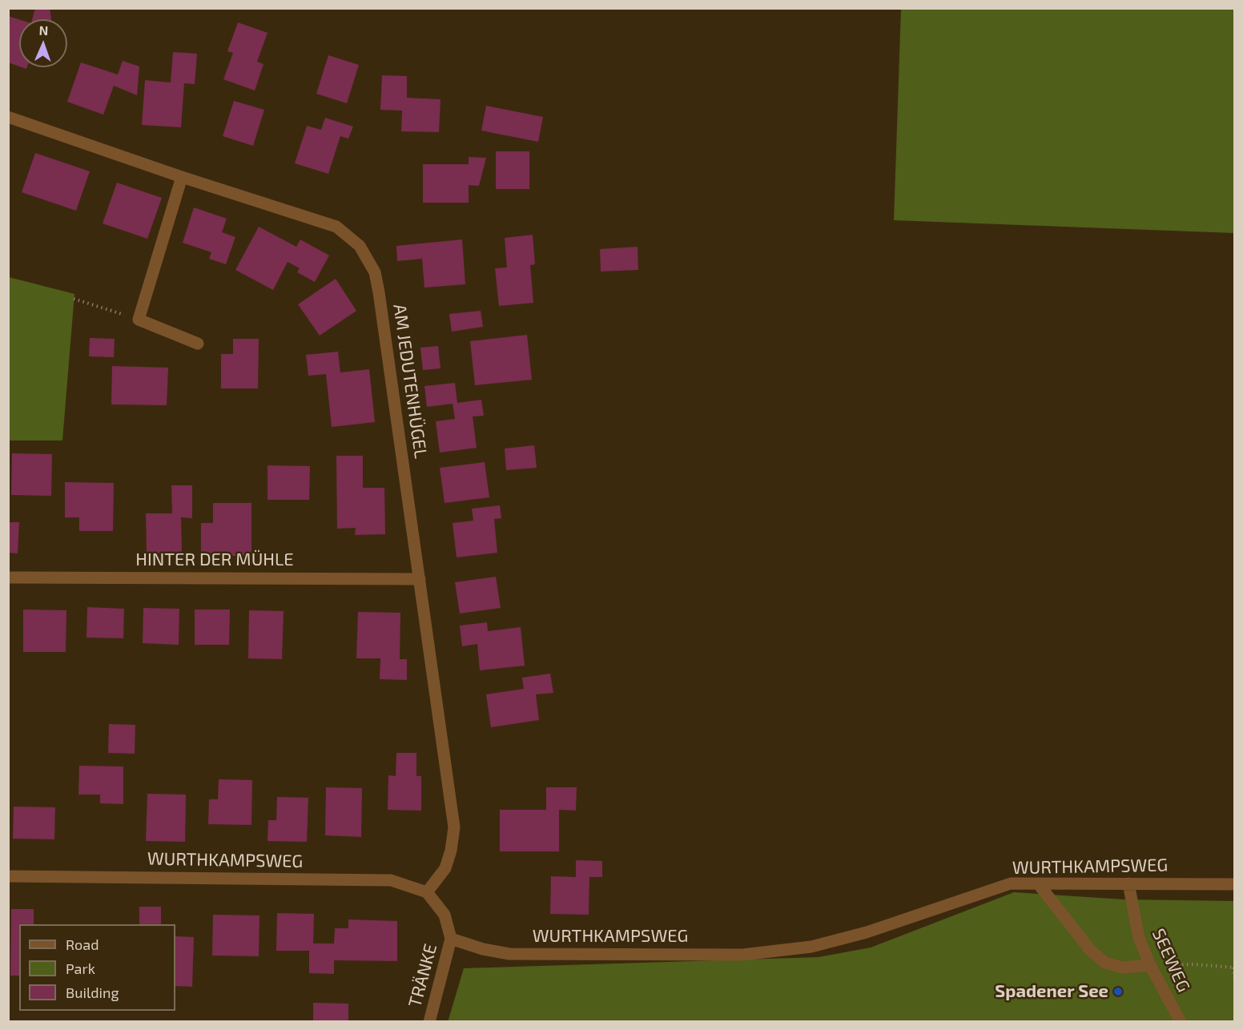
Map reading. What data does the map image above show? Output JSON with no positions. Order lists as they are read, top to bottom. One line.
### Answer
{"streets":{"street":["AM JEDUTENHÜGEL","HINTER DER MÜHLE","WURTHKAMPSWEG","SEEWEG","TRÄNKE"]},"crossings":[["AM JEDUTENHÜGEL","HINTER DER MÜHLE"],["AM JEDUTENHÜGEL","WURTHKAMPSWEG"],["WURTHKAMPSWEG","SEEWEG"],["WURTHKAMPSWEG","TRÄNKE"]],"places":["Spadener See"],"legend":["Road","Park","Building"],"north":"top"}
